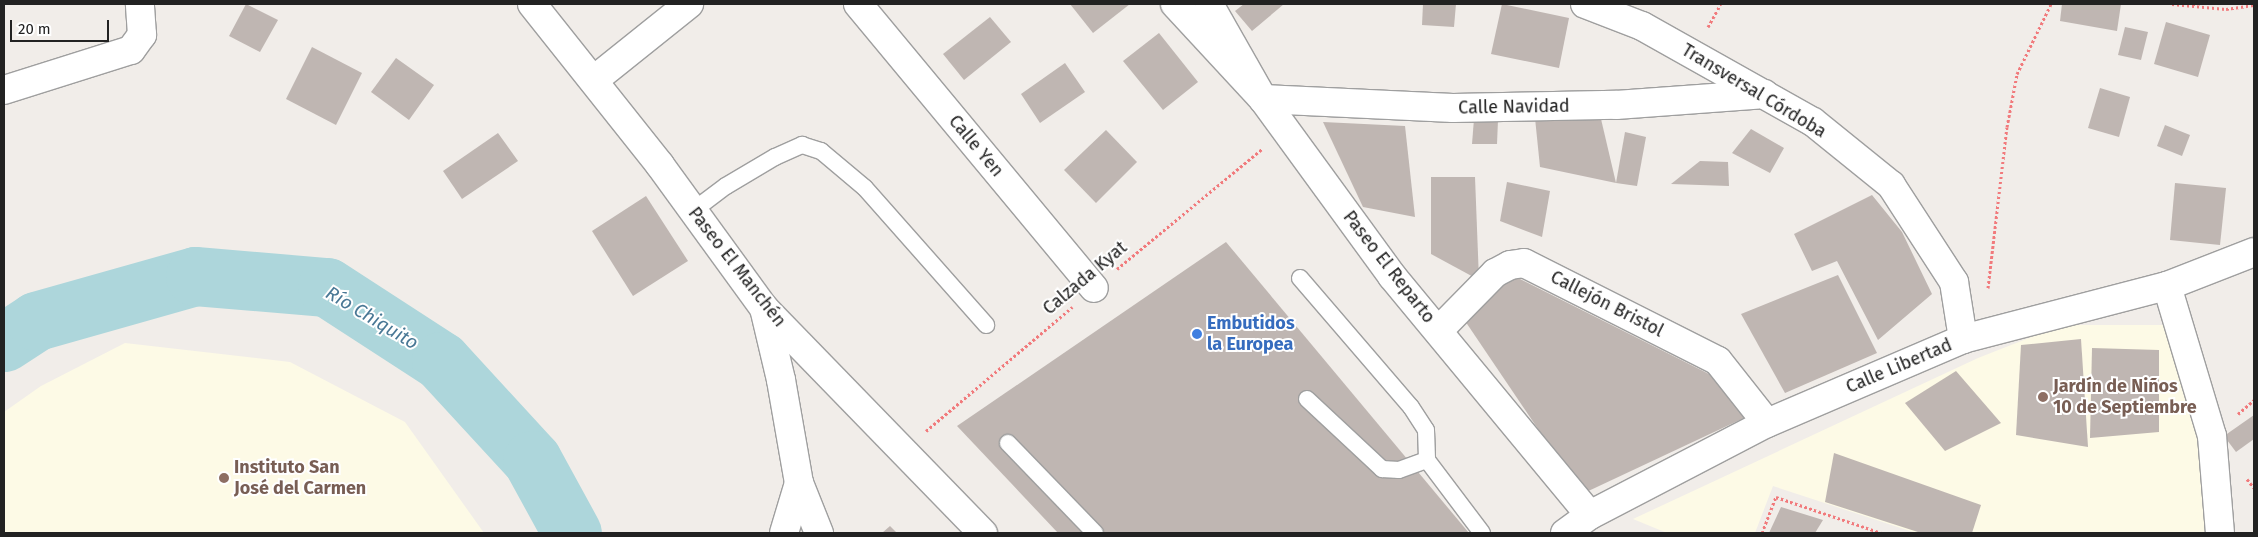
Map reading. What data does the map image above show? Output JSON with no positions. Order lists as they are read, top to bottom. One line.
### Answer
{"streets":{"street":["Transversal Córdoba","Calle Navidad","Calle Yen","Paseo El Manchén","Paseo El Reparto","Callejón Bristol","Calle Libertad"],"path":["Calzada Kyat"]},"crossings":[["Transversal Córdoba","Calle Navidad"],["Transversal Córdoba","Calle Libertad"],["Calle Navidad","Paseo El Reparto"],["Calle Yen","Calzada Kyat"],["Paseo El Manchén","Calzada Kyat"],["Paseo El Reparto","Calzada Kyat"],["Paseo El Reparto","Callejón Bristol"],["Paseo El Reparto","Calle Libertad"],["Callejón Bristol","Calle Libertad"]],"water":["Río Chiquito"],"places":["Embutidos la Europea","Jardín de Niños 10 de Septiembre","Instituto San José del Carmen"],"scale_bar":"20 m"}
